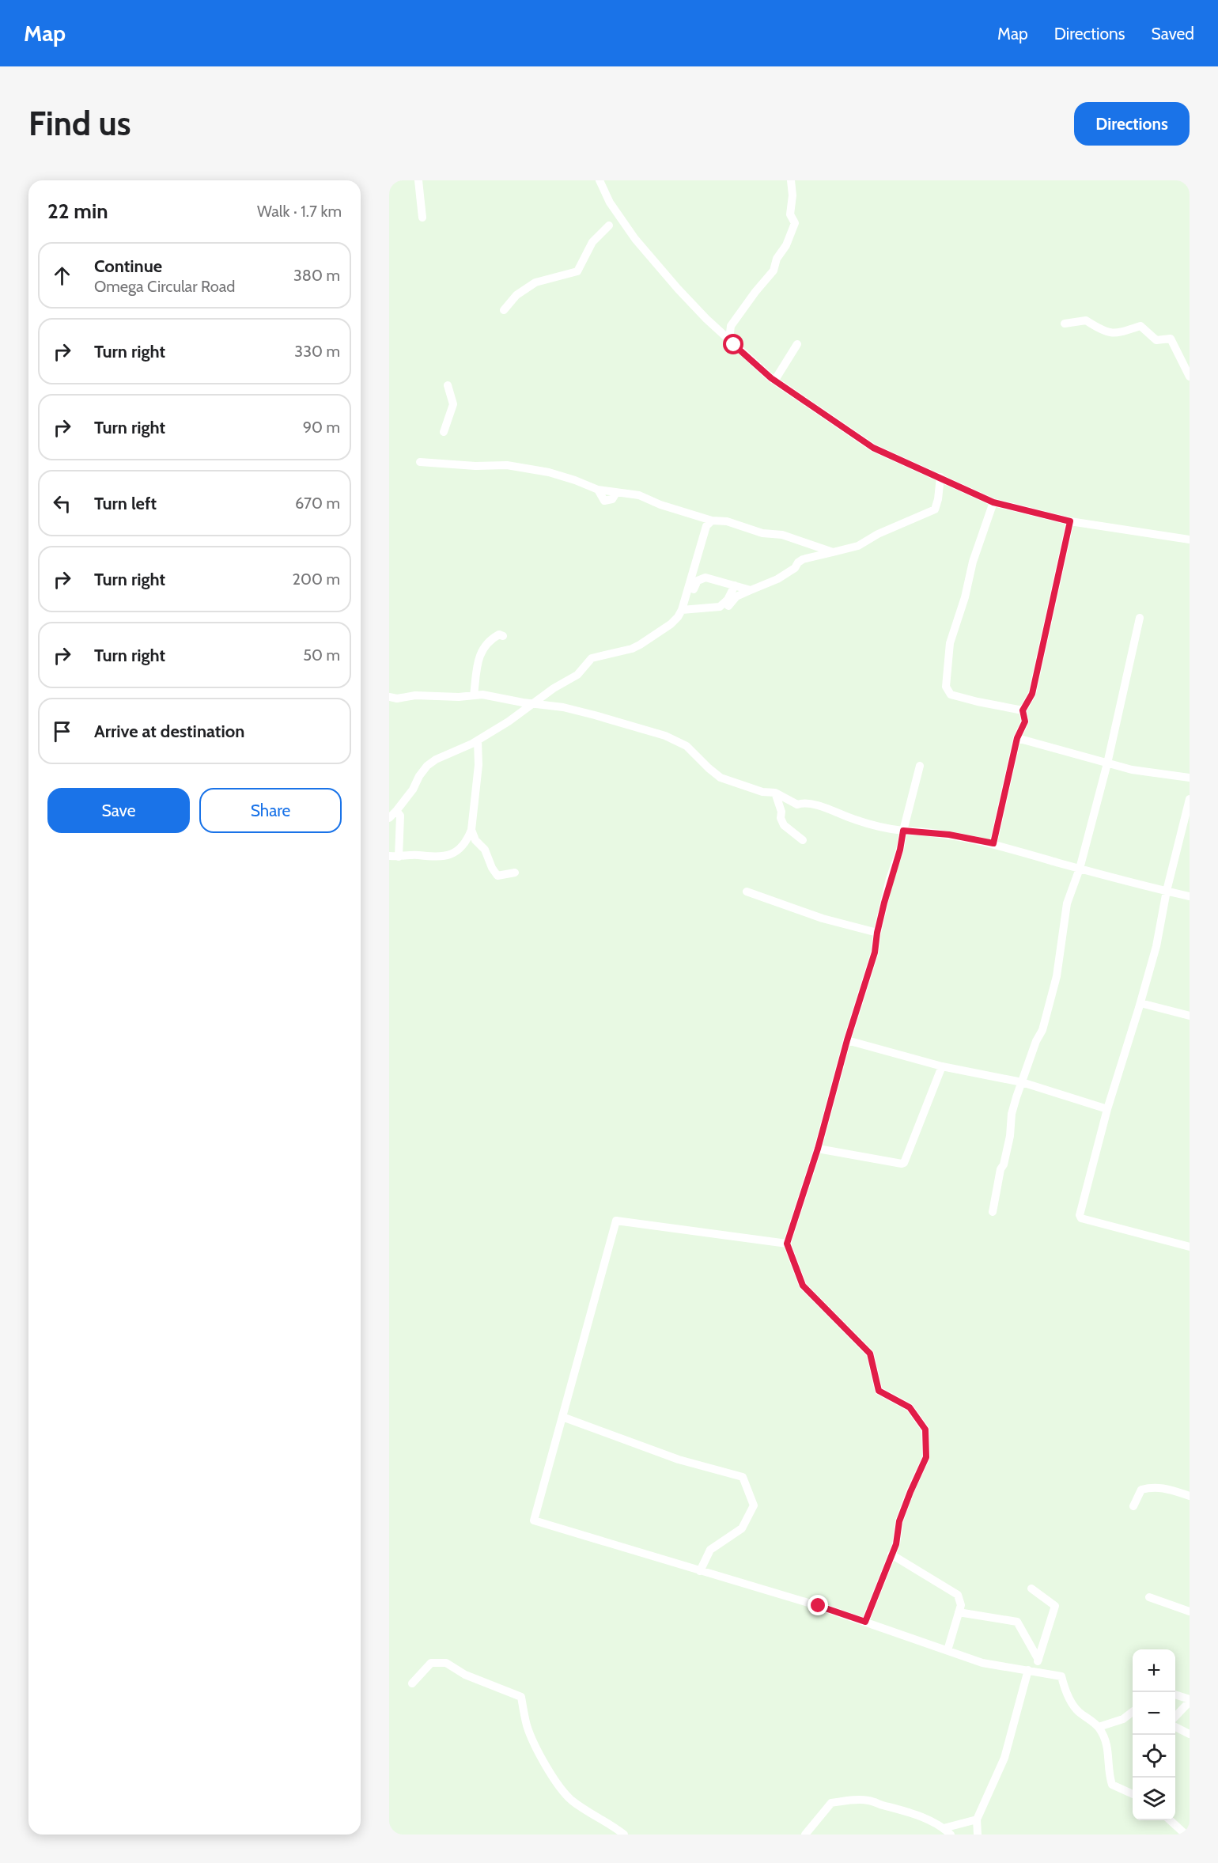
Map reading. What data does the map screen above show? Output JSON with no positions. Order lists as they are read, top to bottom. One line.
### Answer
{"page":{"header":"Map","nav":["Map","Directions","Saved"],"buttons":["Directions",["Save","Share"]],"title":"Find us","heading":["22 min","Walk · 1.7 km"],"list":[["Continue","Omega Circular Road","380 m"],["Turn right","330 m"],["Turn right","90 m"],["Turn left","670 m"],["Turn right","200 m"],["Turn right","50 m"],"Arrive at destination"],"map_buttons":["+","−"]}}
